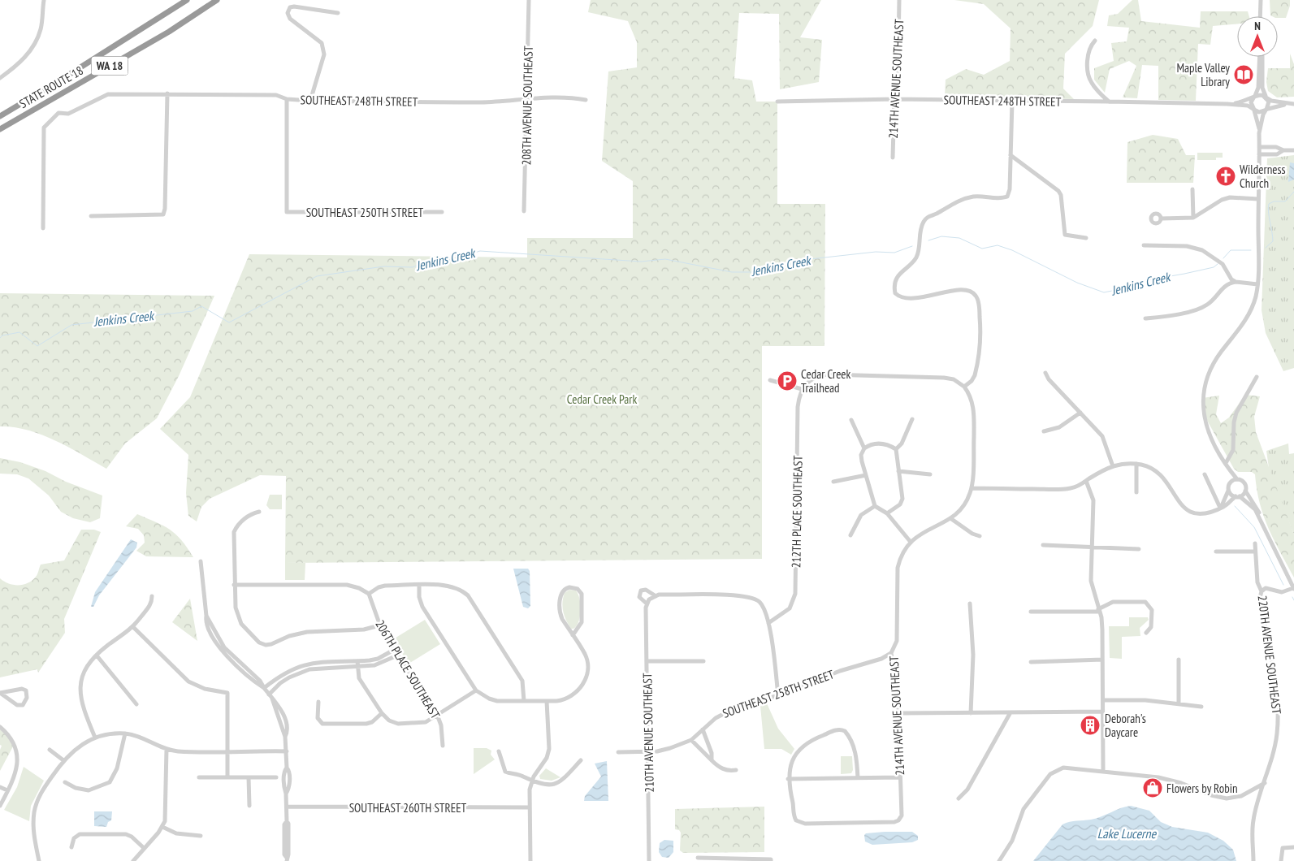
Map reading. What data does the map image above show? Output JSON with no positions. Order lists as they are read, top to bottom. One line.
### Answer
{"streets":{"highway":["WA 18","STATE ROUTE 18"],"street":["214TH AVENUE SOUTHEAST","SOUTHEAST 248TH STREET","208TH AVENUE SOUTHEAST","SOUTHEAST 250TH STREET","212TH PLACE SOUTHEAST","220TH AVENUE SOUTHEAST","206TH PLACE SOUTHEAST","SOUTHEAST 258TH STREET","210TH AVENUE SOUTHEAST","SOUTHEAST 260TH STREET"]},"crossings":[["214TH AVENUE SOUTHEAST","SOUTHEAST 248TH STREET"],["214TH AVENUE SOUTHEAST","SOUTHEAST 258TH STREET"],["SOUTHEAST 248TH STREET","208TH AVENUE SOUTHEAST"],["SOUTHEAST 248TH STREET","SOUTHEAST 250TH STREET"],["SOUTHEAST 258TH STREET","210TH AVENUE SOUTHEAST"]],"water":["Jenkins Creek","Lake Lucerne"],"parks":["Cedar Creek Park"],"places":{"library":["Maple Valley Library"],"church":["Wilderness Church"],"parking":["Cedar Creek Trailhead"],"building":["Deborah's Daycare"],"shop":["Flowers by Robin"]},"north":"top"}
